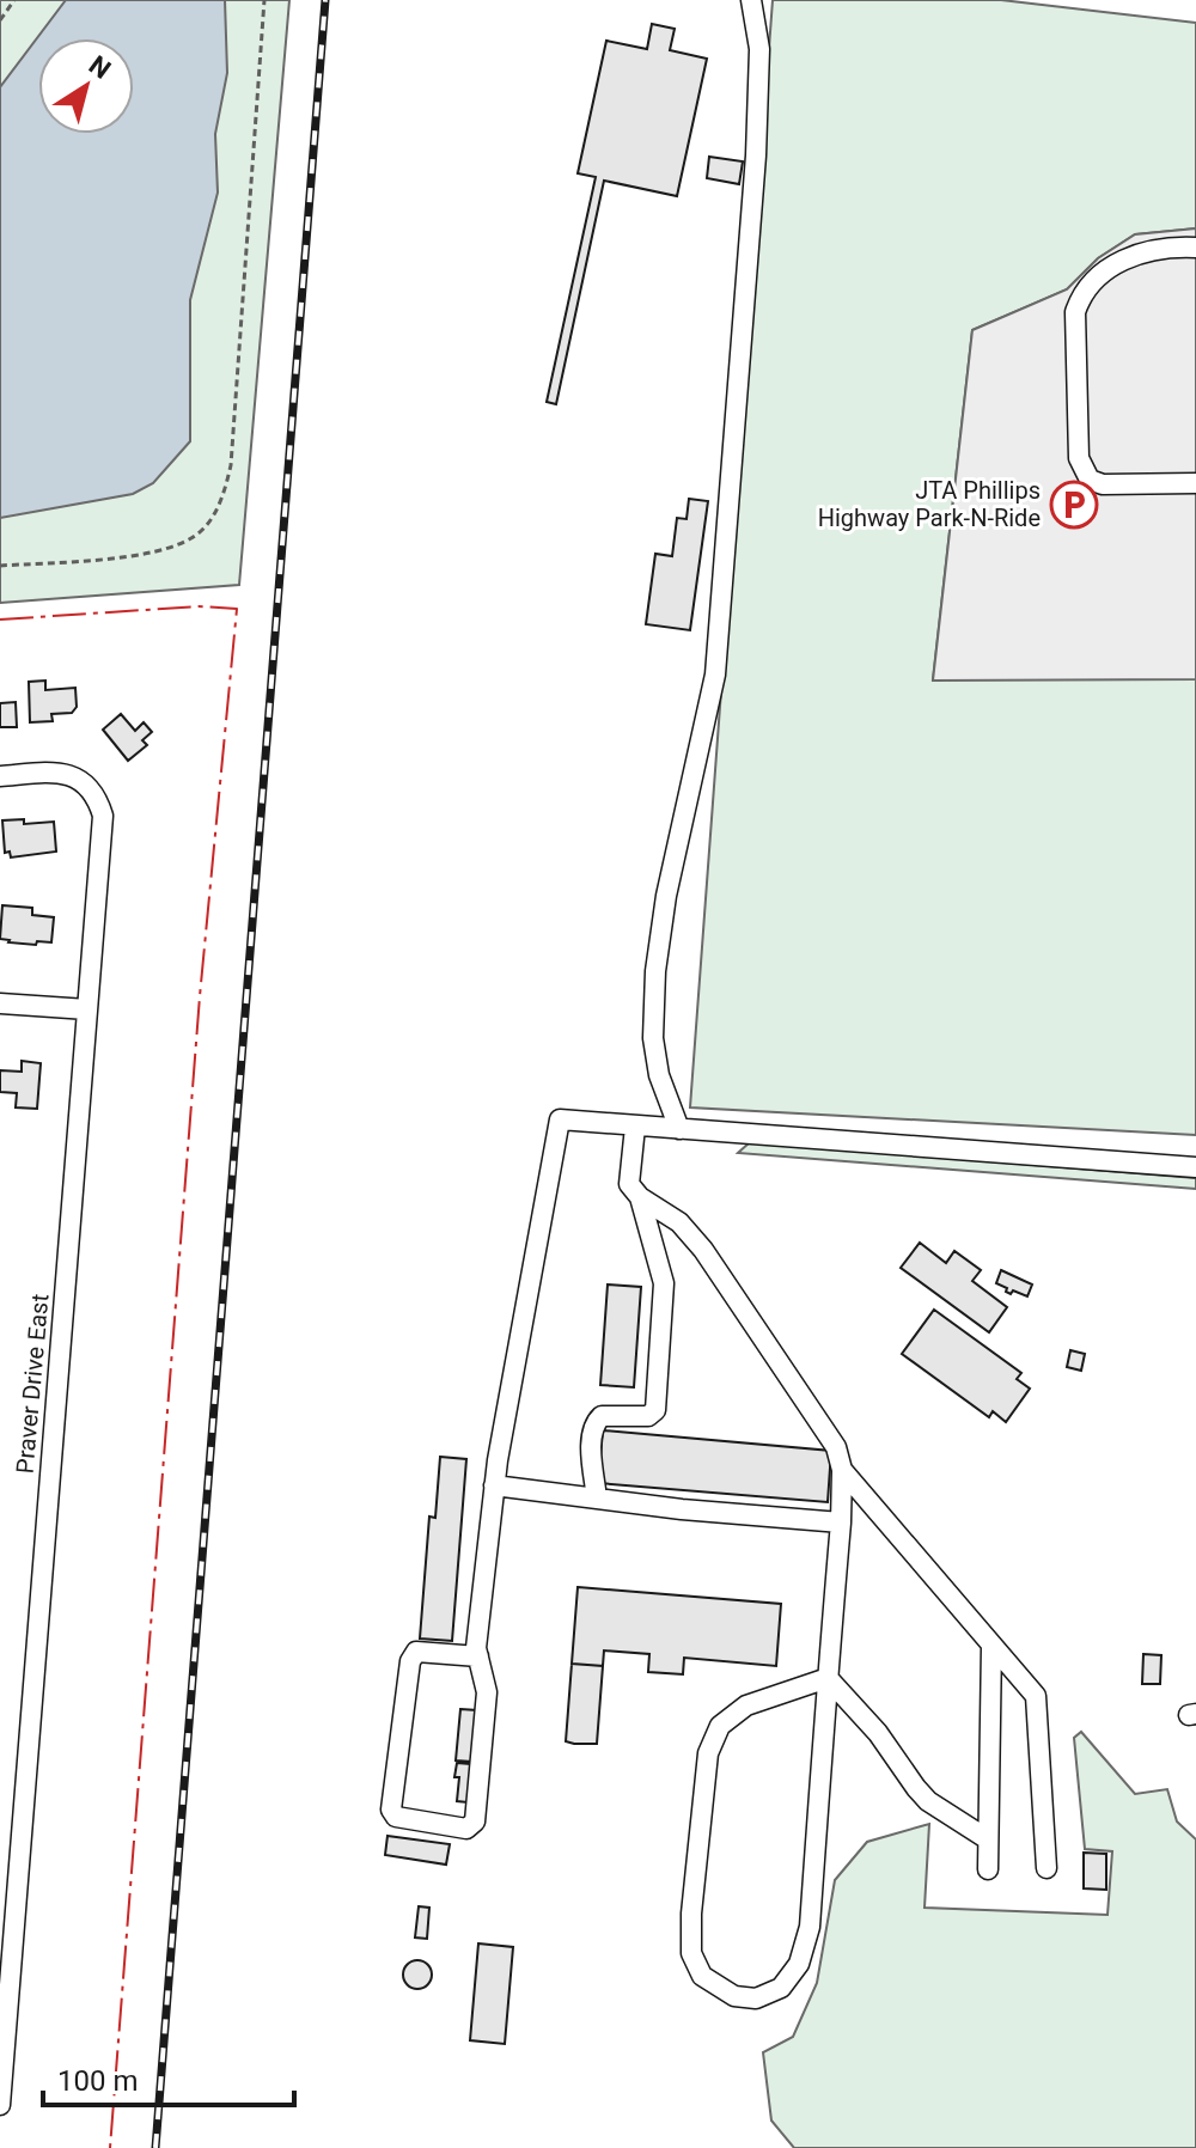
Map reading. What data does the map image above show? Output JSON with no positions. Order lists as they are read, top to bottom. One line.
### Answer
{"streets":{"street":["Praver Drive East"]},"places":{"parking":["JTA Phillips Highway Park-N-Ride"]},"scale_bar":"100 m","north":"top right"}
